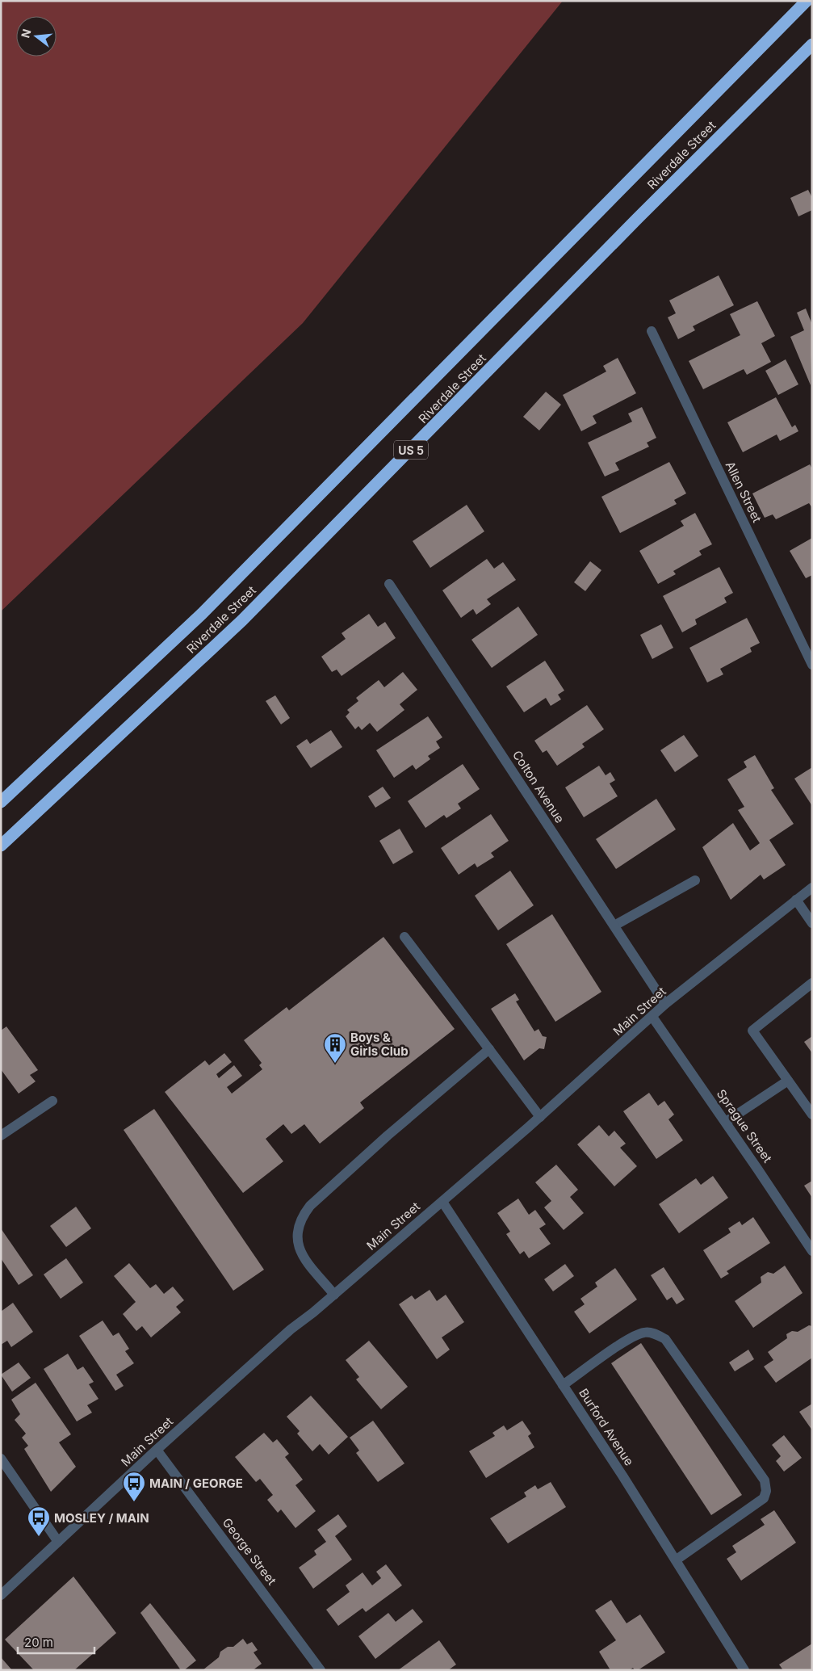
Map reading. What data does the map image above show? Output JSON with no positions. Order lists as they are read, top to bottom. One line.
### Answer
{"streets":{"highway":["Riverdale Street","US 5"],"street":["Allen Street","Colton Avenue","Main Street","Sprague Street","Burford Avenue","George Street"]},"crossings":[["Colton Avenue","Main Street"],["Main Street","Sprague Street"],["Main Street","Burford Avenue"],["Main Street","George Street"]],"places":{"building":["Boys & Girls Club"],"bus stop":["MAIN / GEORGE","MOSLEY / MAIN"]},"scale_bar":"20 m","north":"left"}
